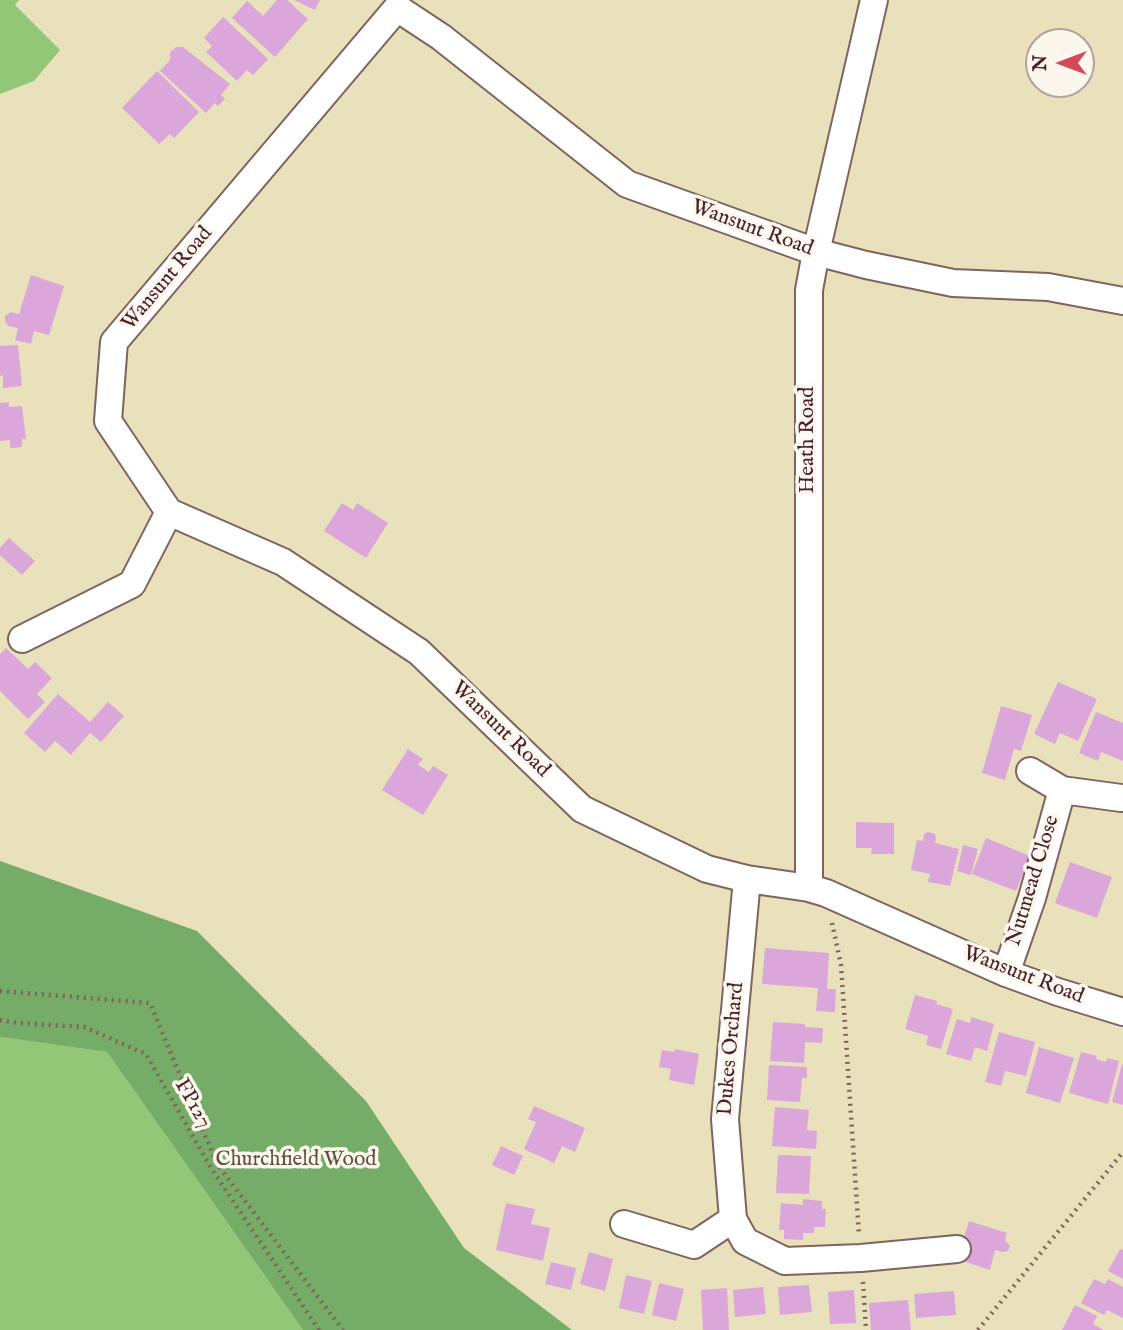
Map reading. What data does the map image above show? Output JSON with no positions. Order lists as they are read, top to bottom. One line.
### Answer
{"streets":{"street":["Wansunt Road","Heath Road","Nutmead Close","Dukes Orchard"],"path":["FP127"]},"crossings":[["Wansunt Road","Heath Road"],["Wansunt Road","Nutmead Close"],["Wansunt Road","Dukes Orchard"]],"parks":["Churchfield Wood"],"north":"left"}
